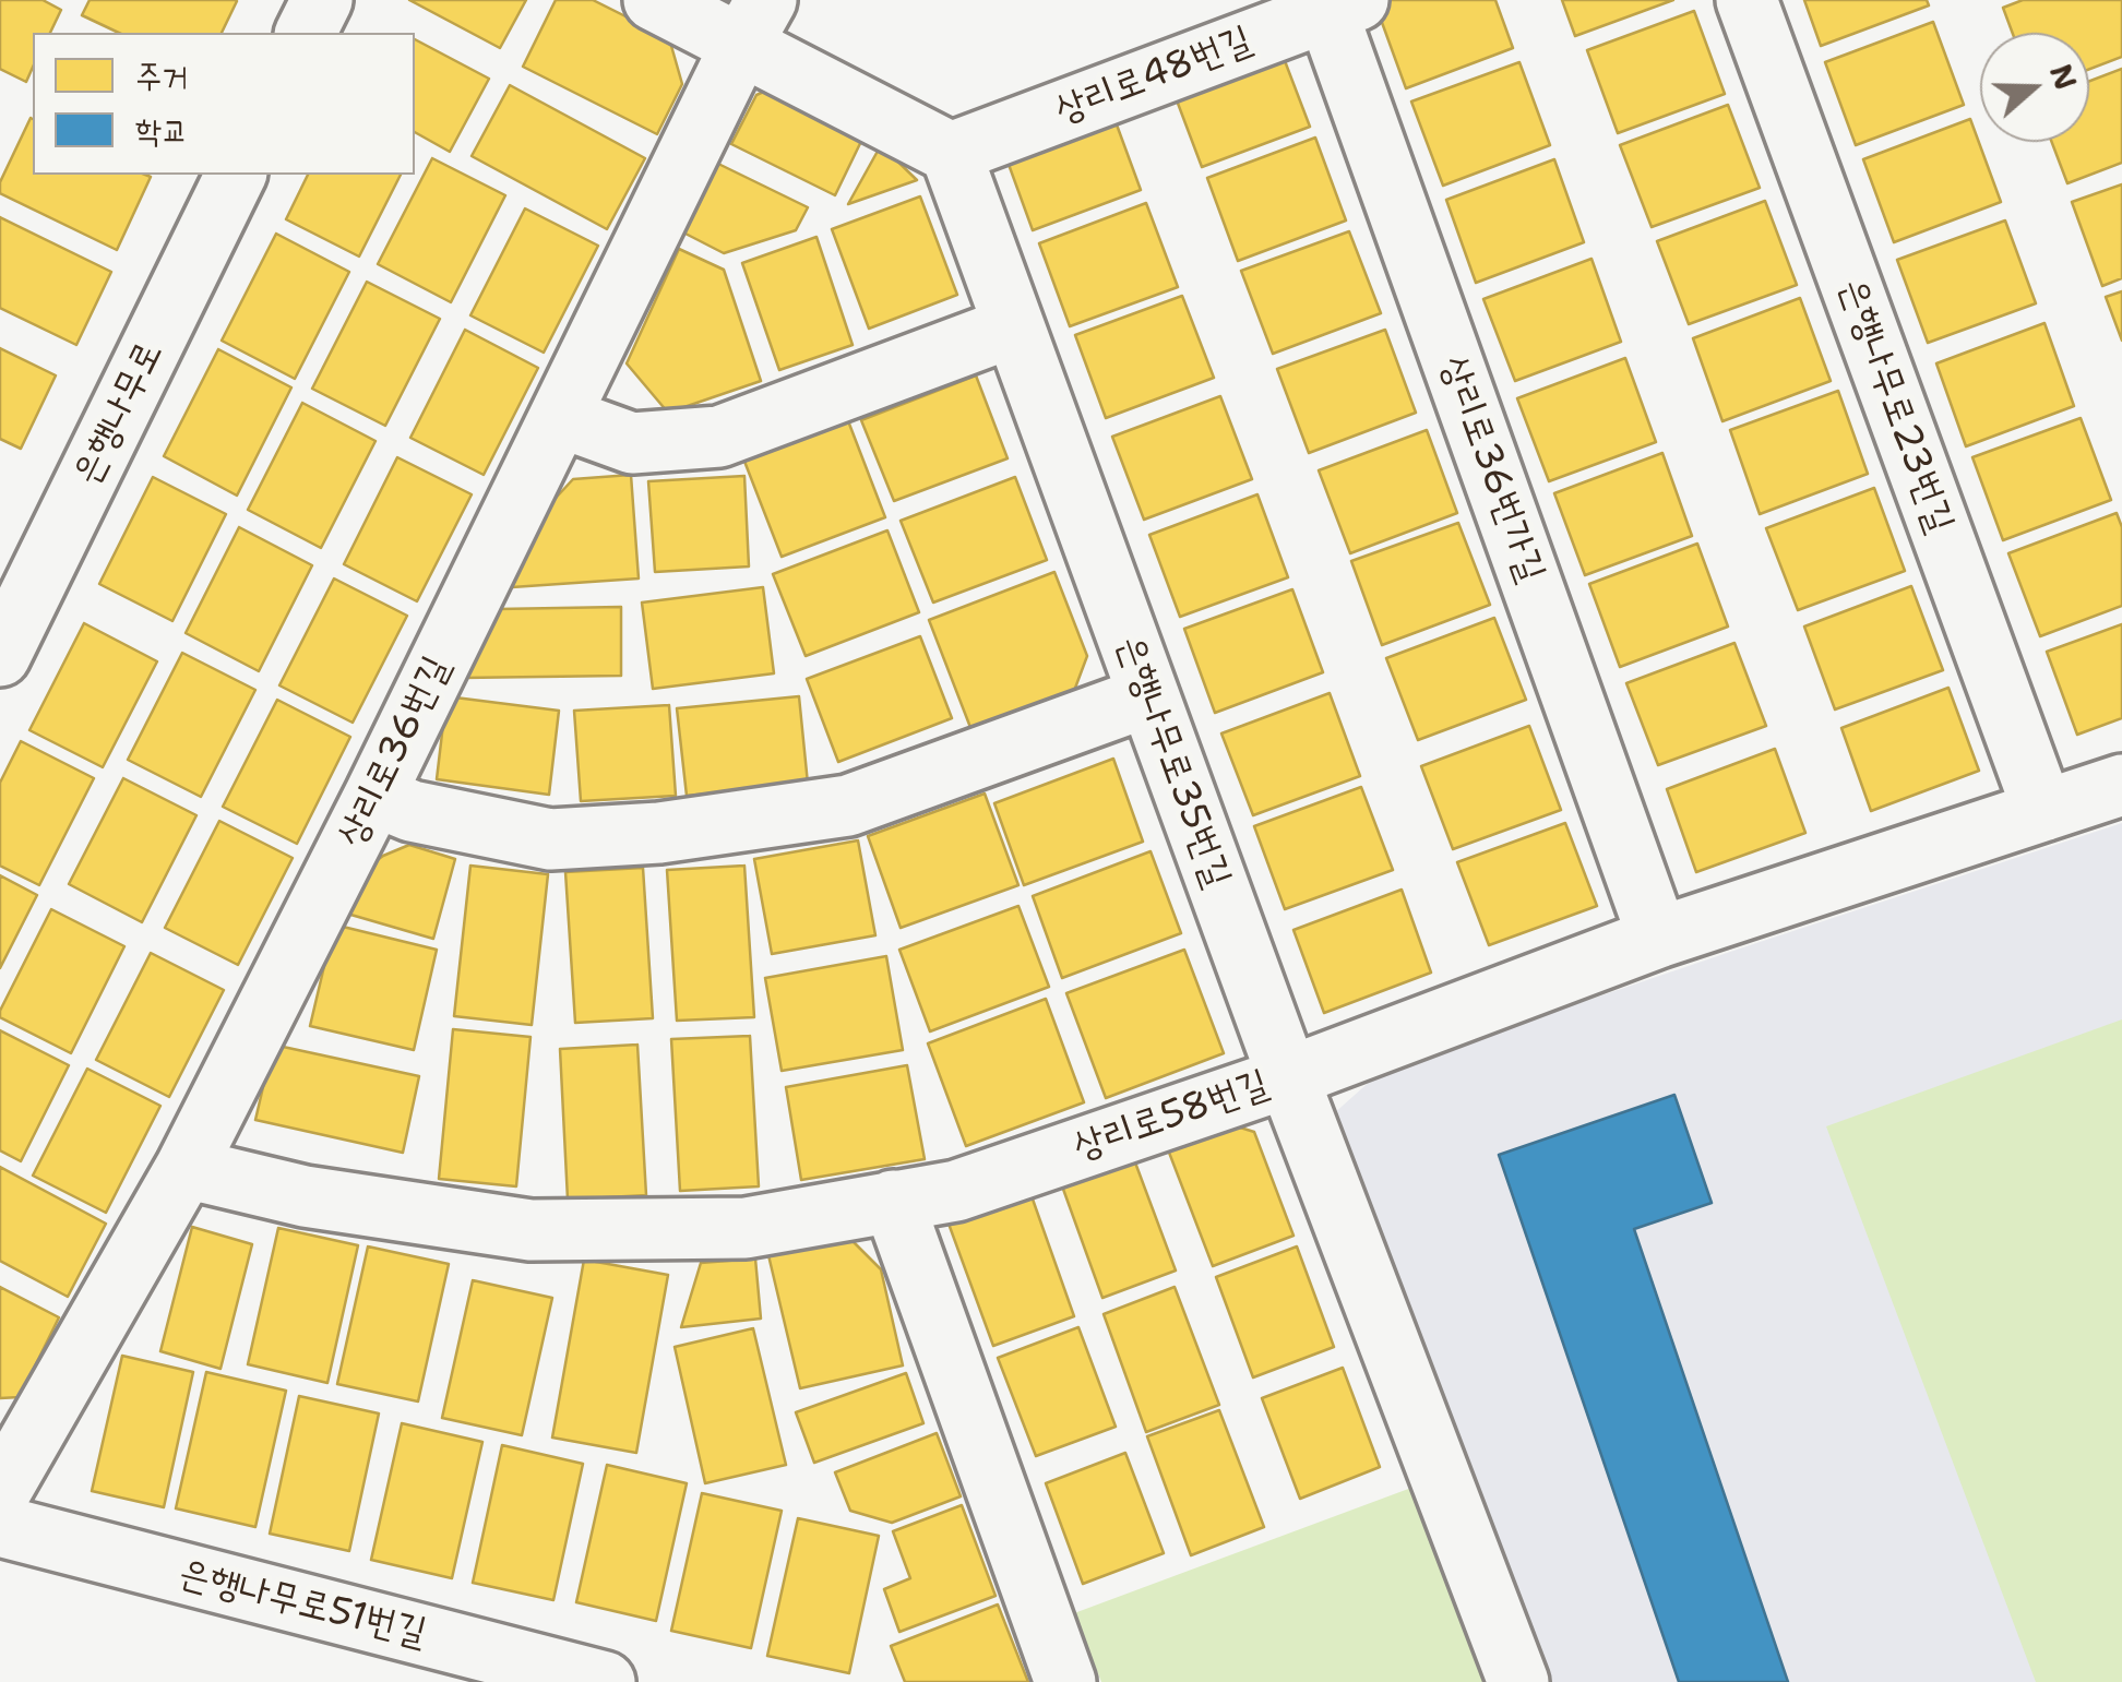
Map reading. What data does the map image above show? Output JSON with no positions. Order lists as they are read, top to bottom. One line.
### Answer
{"streets":{"street":["상리로48번길","은행나무로23번길","은행나무로","상리로36번가길","상리로36번길","은행나무로35번길","상리로58번길","은행나무로51번길"]},"crossings":[["상리로48번길","상리로36번가길"],["상리로48번길","은행나무로35번길"],["은행나무로23번길","상리로58번길"],["상리로36번가길","상리로58번길"],["상리로36번길","상리로58번길"],["은행나무로35번길","상리로58번길"]],"legend":["주거","학교"],"north":"right"}
